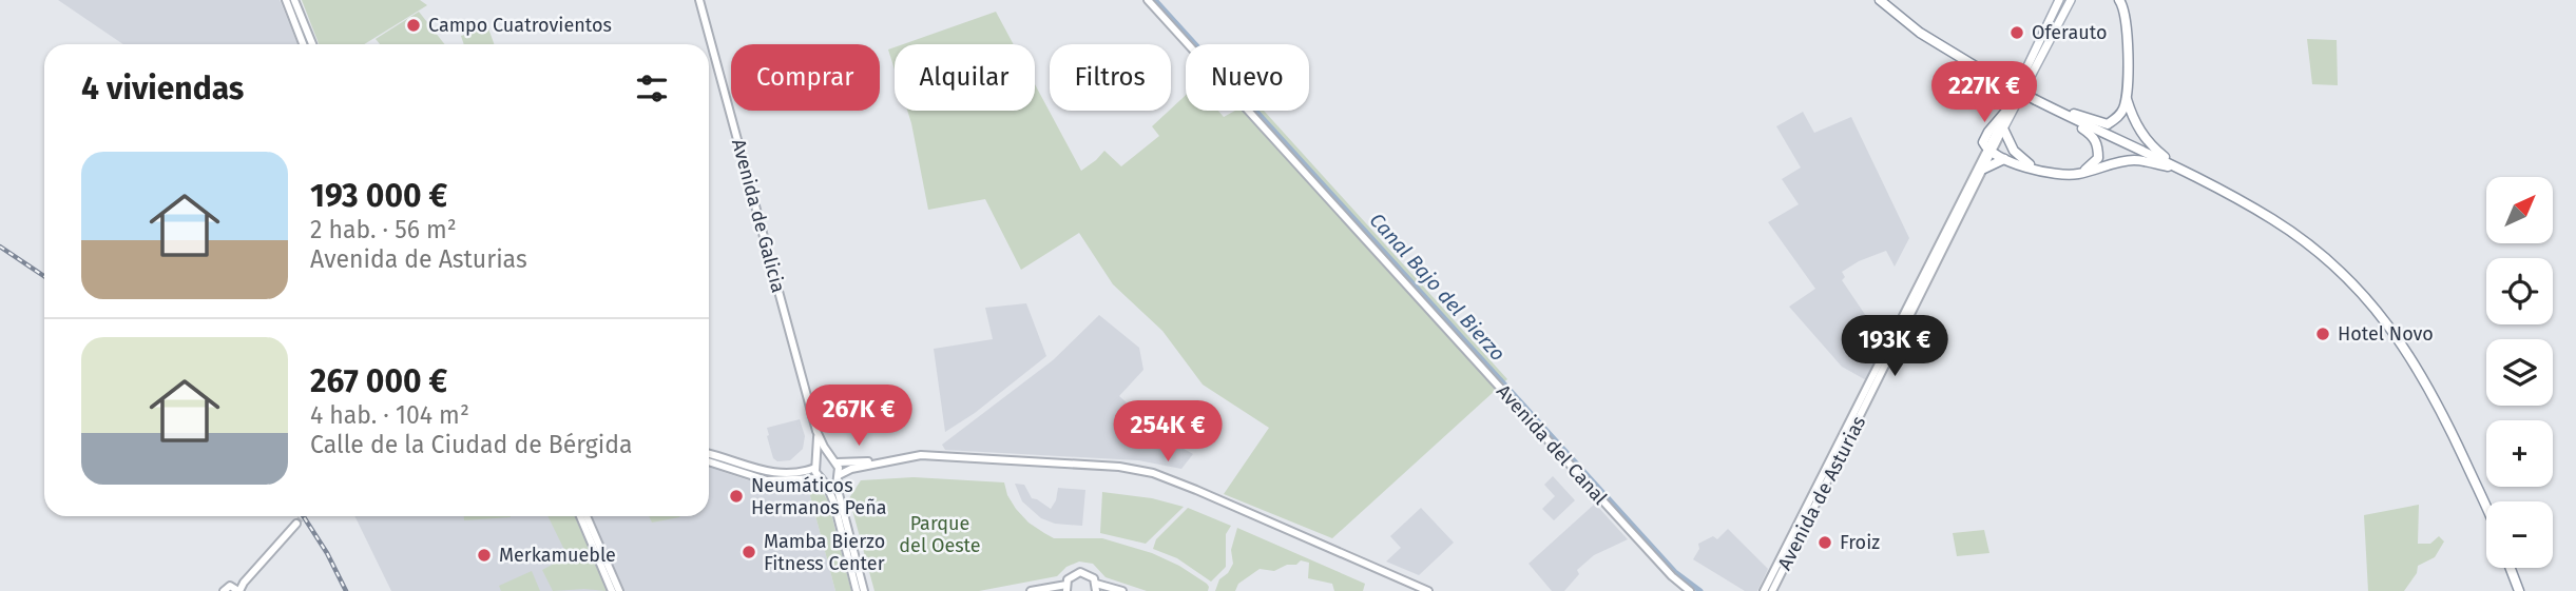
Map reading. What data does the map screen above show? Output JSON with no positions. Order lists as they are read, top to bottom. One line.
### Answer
{"streets":{"main road":["Avenida de Asturias"],"street":["Avenida de Galicia","Avenida del Canal"]},"water":["Canal Bajo del Bierzo"],"parks":["Parque del Oeste"],"places":["Campo Cuatrovientos","Oferauto","Hotel Novo","Neumáticos Hermanos Peña","Froiz","Mamba Bierzo Fitness Center","Merkamueble"],"north":"top right","page":{"chip":["Comprar","Alquilar","Filtros","Nuevo"],"heading":"4 viviendas","price":["227K €","193K €","267K €","254K €"],"list":[{"name":"193 000 €","note":"2 hab. · 56 m² · Avenida de Asturias"},{"name":"267 000 €","note":"4 hab. · 104 m² · Calle de la Ciudad de Bérgida"}],"map_buttons":["+","−"]}}
